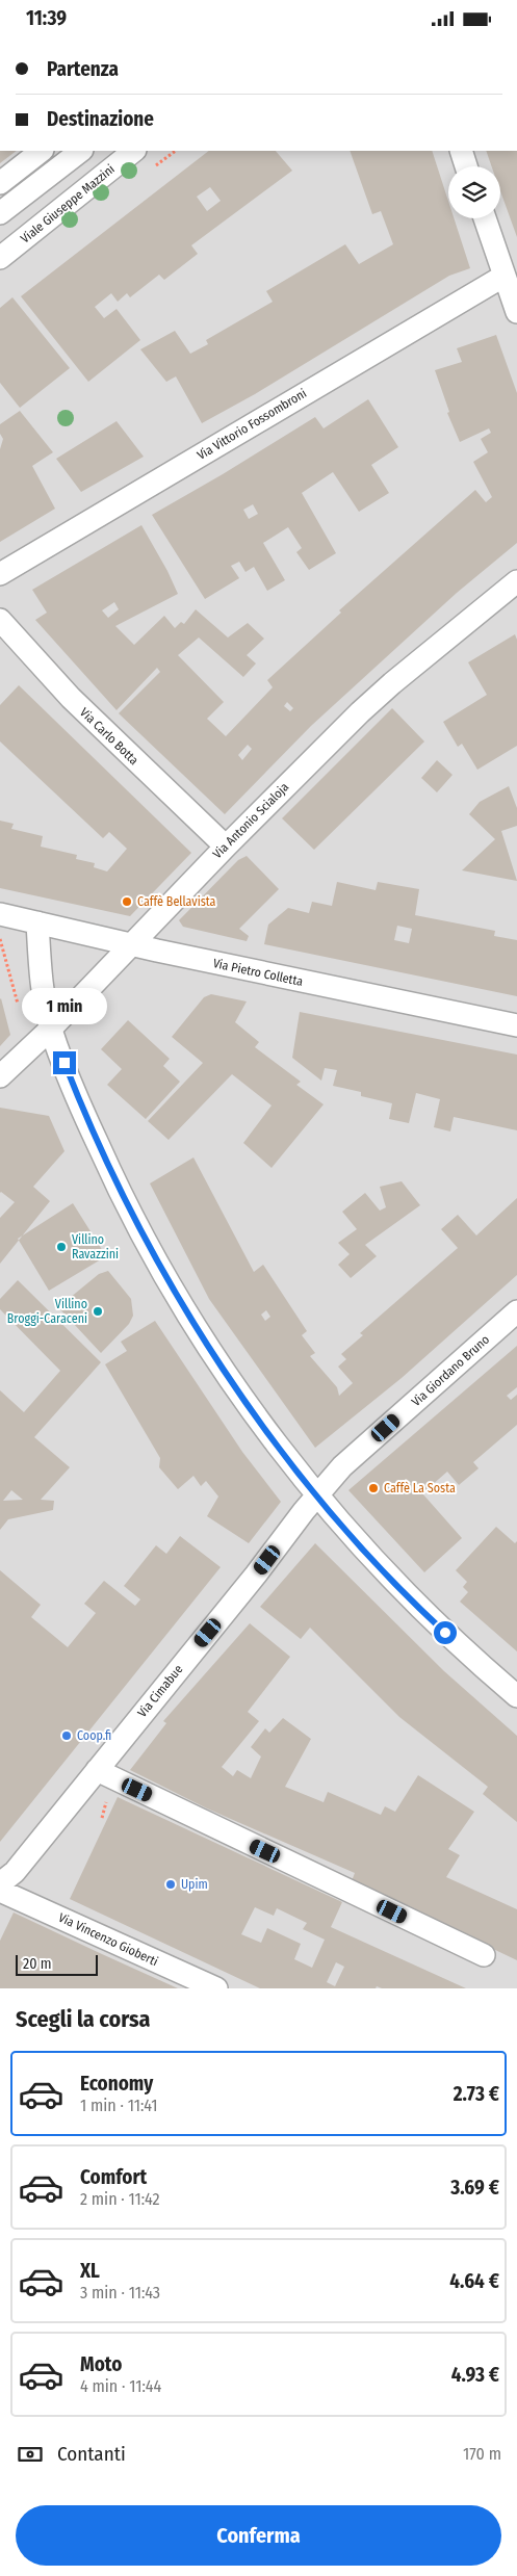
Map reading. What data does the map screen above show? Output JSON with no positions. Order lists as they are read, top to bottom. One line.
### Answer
{"streets":{"street":["Viale Giuseppe Mazzini","Via Vittorio Fossombroni","Via Carlo Botta","Via Antonio Scialoja","Via Pietro Colletta","Via Giordano Bruno","Via Cimabue","Via Vincenzo Gioberti"]},"crossings":[["Via Carlo Botta","Via Antonio Scialoja"],["Via Antonio Scialoja","Via Pietro Colletta"],["Via Giordano Bruno","Via Cimabue"]],"places":["Caffè Bellavista","Villino Ravazzini","Villino Broggi-Caraceni","Caffè La Sosta","Coop.fi","Upim"],"scale_bar":"20 m","page":{"status":"11:39","banner":["Partenza","Destinazione"],"bubble":"1 min","scale":"20 m","heading":"Scegli la corsa","list":[{"name":"Economy","note":"1 min · 11:41","value":"2.73 €"},{"name":"Comfort","note":"2 min · 11:42","value":"3.69 €"},{"name":"XL","note":"3 min · 11:43","value":"4.64 €"},{"name":"Moto","note":"4 min · 11:44","value":"4.93 €"}],"pay":["Contanti","170 m"],"buttons":"Conferma"}}
